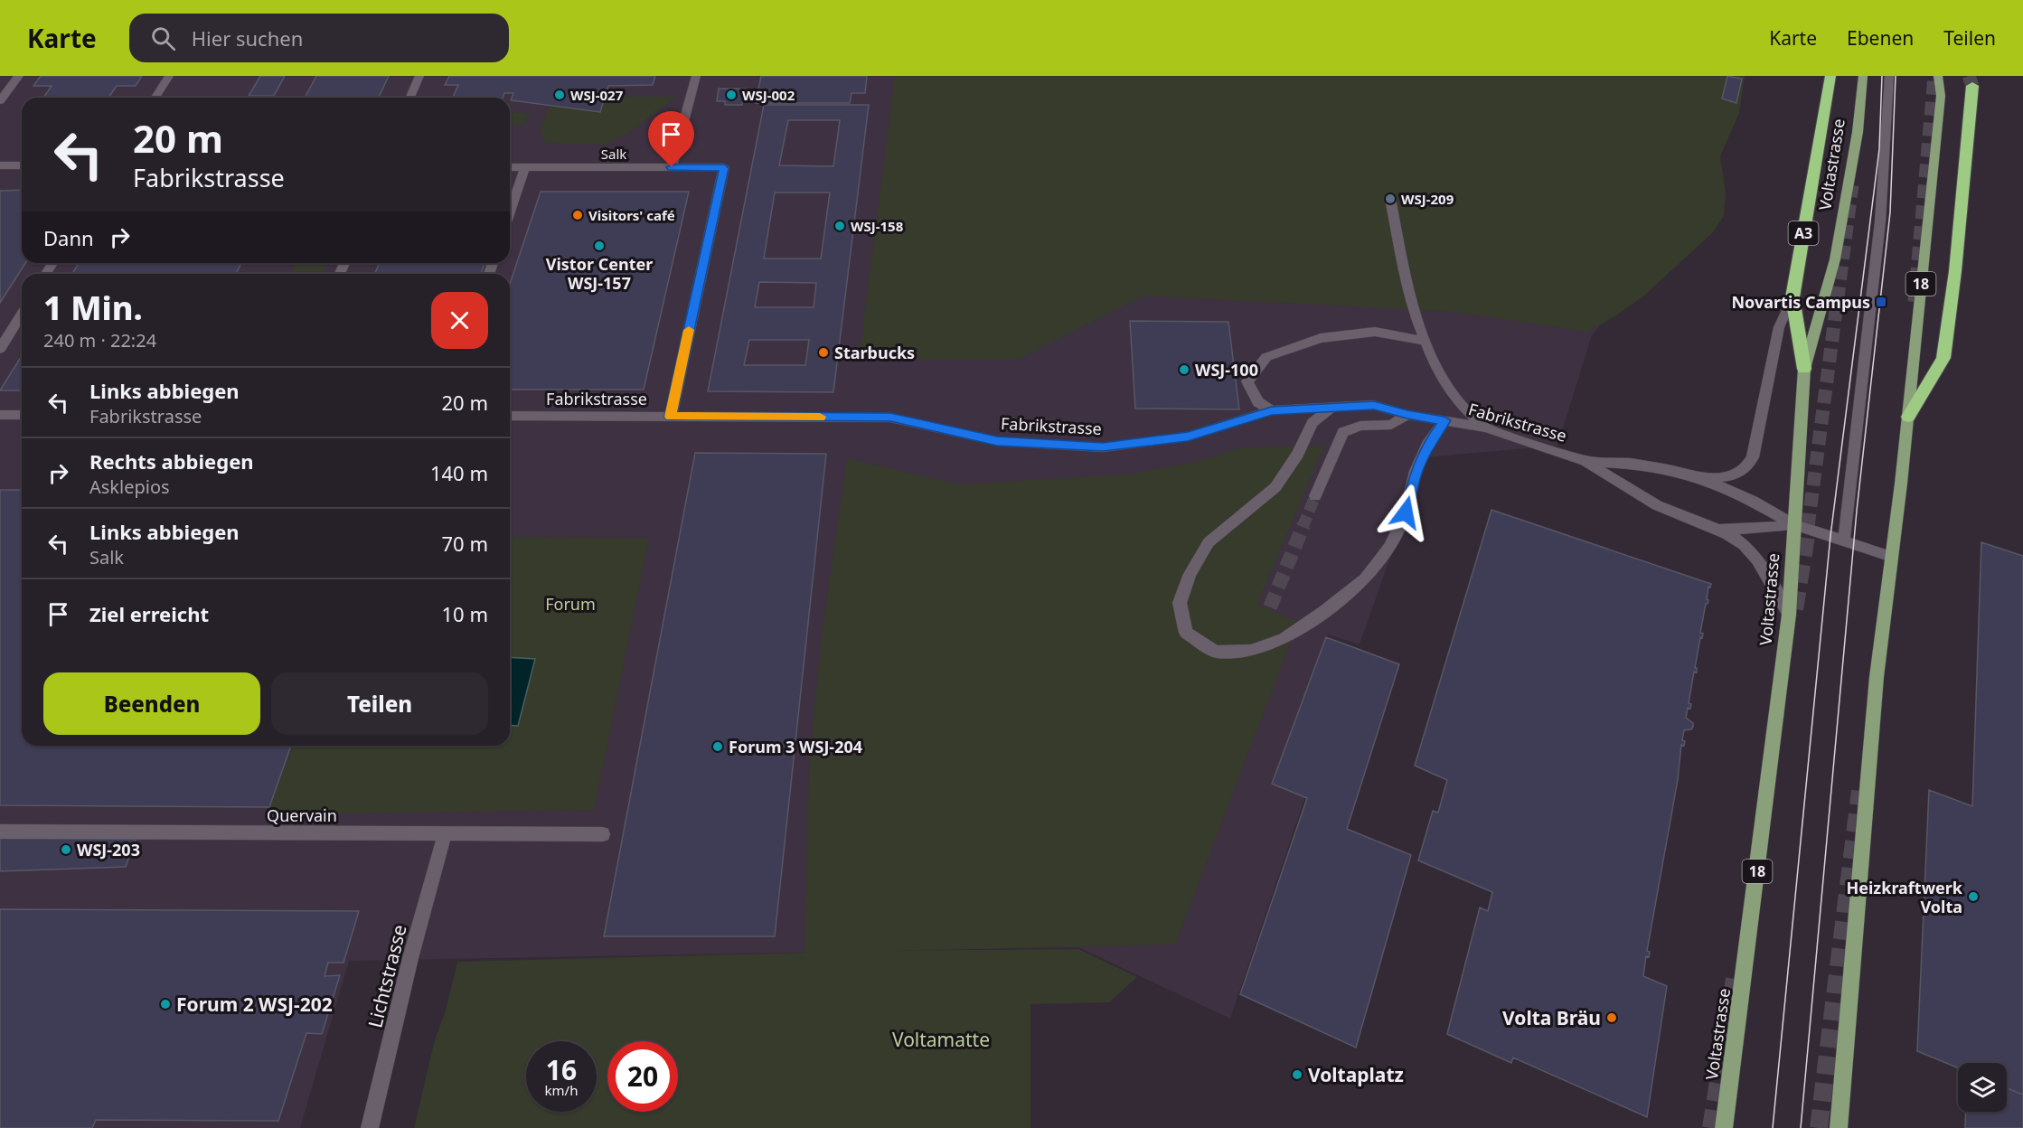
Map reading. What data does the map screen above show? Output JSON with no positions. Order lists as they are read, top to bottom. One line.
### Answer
{"streets":{"highway":["A3"],"main road":["Voltastrasse","18"],"street":["Salk","Fabrikstrasse","Quervain","Lichtstrasse"]},"crossings":[["Salk","Fabrikstrasse"],["Voltastrasse","A3"],["Voltastrasse","Fabrikstrasse"],["18","Fabrikstrasse"],["Quervain","Lichtstrasse"]],"parks":["Forum","Voltamatte"],"places":{"other":["WSJ-027","WSJ-002","WSJ-209","Visitors' café","WSJ-158","Vistor Center WSJ-157","Starbucks","WSJ-100","Forum 3 WSJ-204","WSJ-203","Heizkraftwerk Volta","Forum 2 WSJ-202","Volta Bräu","Voltaplatz"],"transit":["Novartis Campus"]},"page":{"header":"Karte","search":"Hier suchen","nav":["Karte","Ebenen","Teilen"],"turn":["20 m","Fabrikstrasse"],"then":"Dann","heading":["1 Min.","240 m · 22:24"],"list":[{"name":"Links abbiegen","note":"Fabrikstrasse","value":"20 m"},{"name":"Rechts abbiegen","note":"Asklepios","value":"140 m"},{"name":"Links abbiegen","note":"Salk","value":"70 m"},{"name":"Ziel erreicht","value":"10 m"}],"buttons":["Beenden","Teilen"],"speed":"16 km/h","limit":"20"}}
